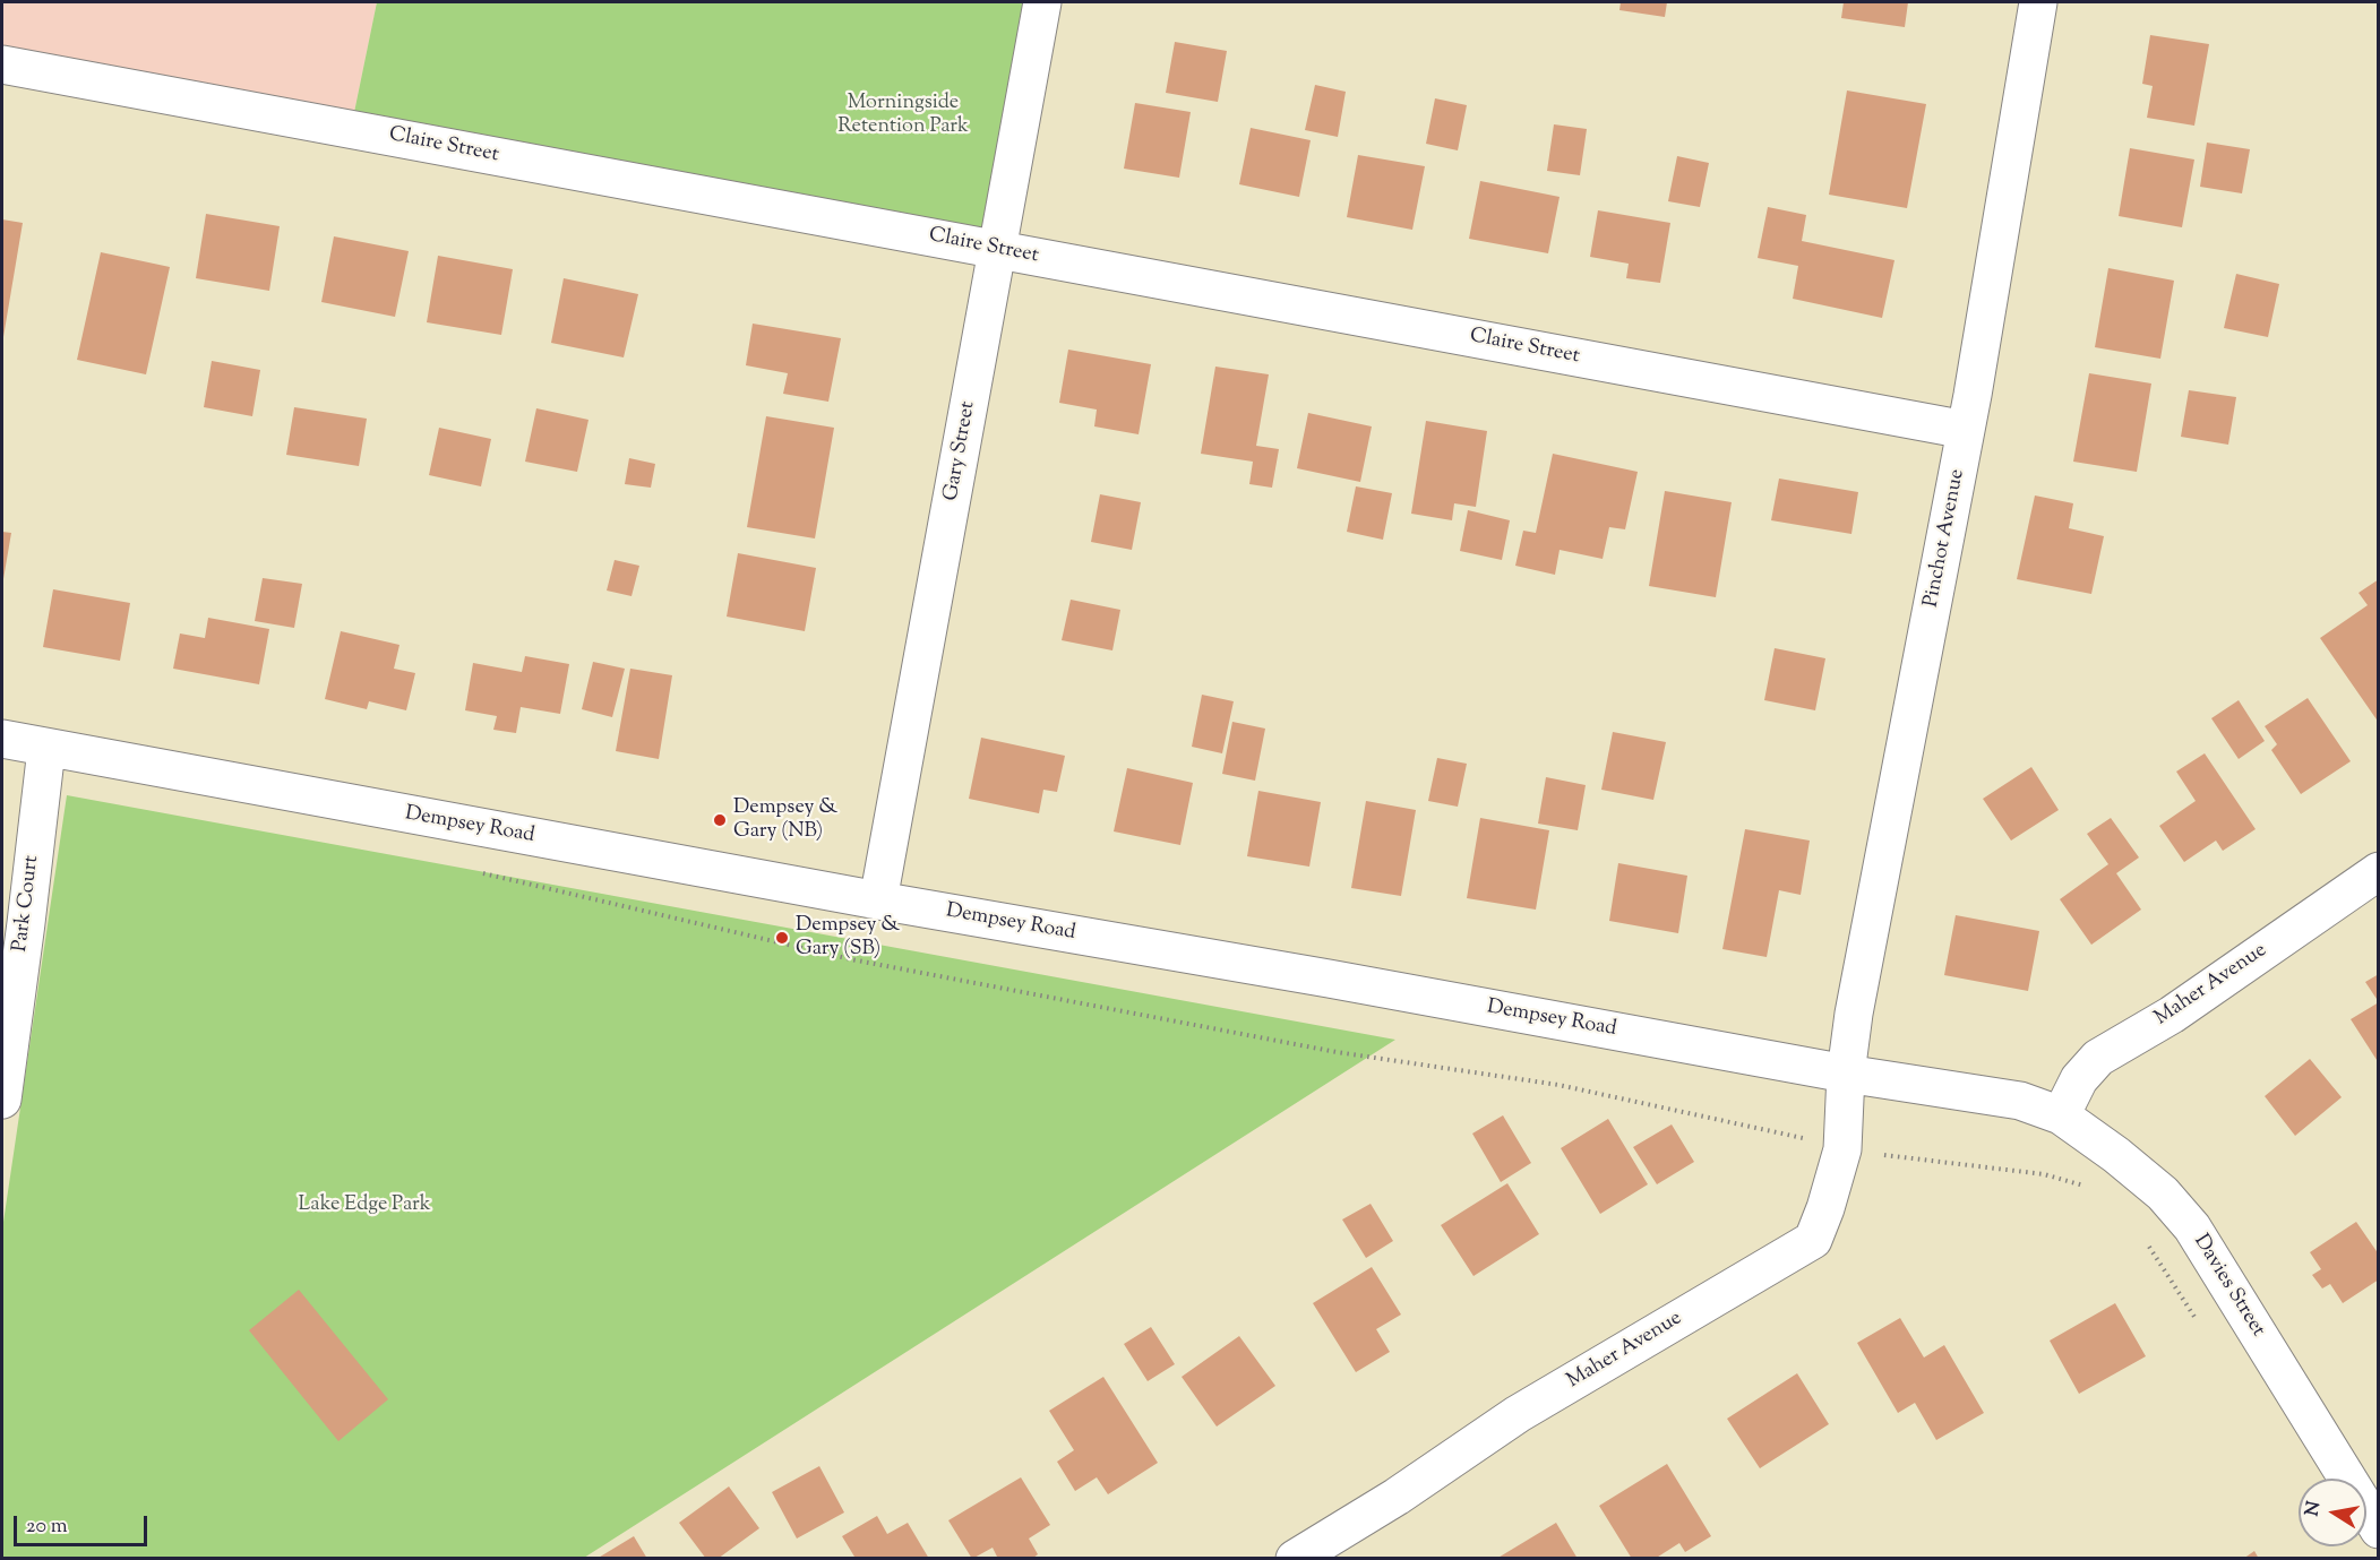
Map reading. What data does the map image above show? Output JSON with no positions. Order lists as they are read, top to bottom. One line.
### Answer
{"streets":{"street":["Claire Street","Gary Street","Pinchot Avenue","Dempsey Road","Park Court","Maher Avenue","Davies Street"]},"crossings":[["Claire Street","Gary Street"],["Claire Street","Pinchot Avenue"],["Gary Street","Dempsey Road"],["Pinchot Avenue","Dempsey Road"],["Pinchot Avenue","Maher Avenue"],["Dempsey Road","Park Court"],["Dempsey Road","Maher Avenue"],["Dempsey Road","Davies Street"],["Maher Avenue","Davies Street"]],"parks":["Morningside Retention Park","Lake Edge Park"],"places":["Dempsey & Gary (NB)","Dempsey & Gary (SB)"],"scale_bar":"20 m","north":"left"}
